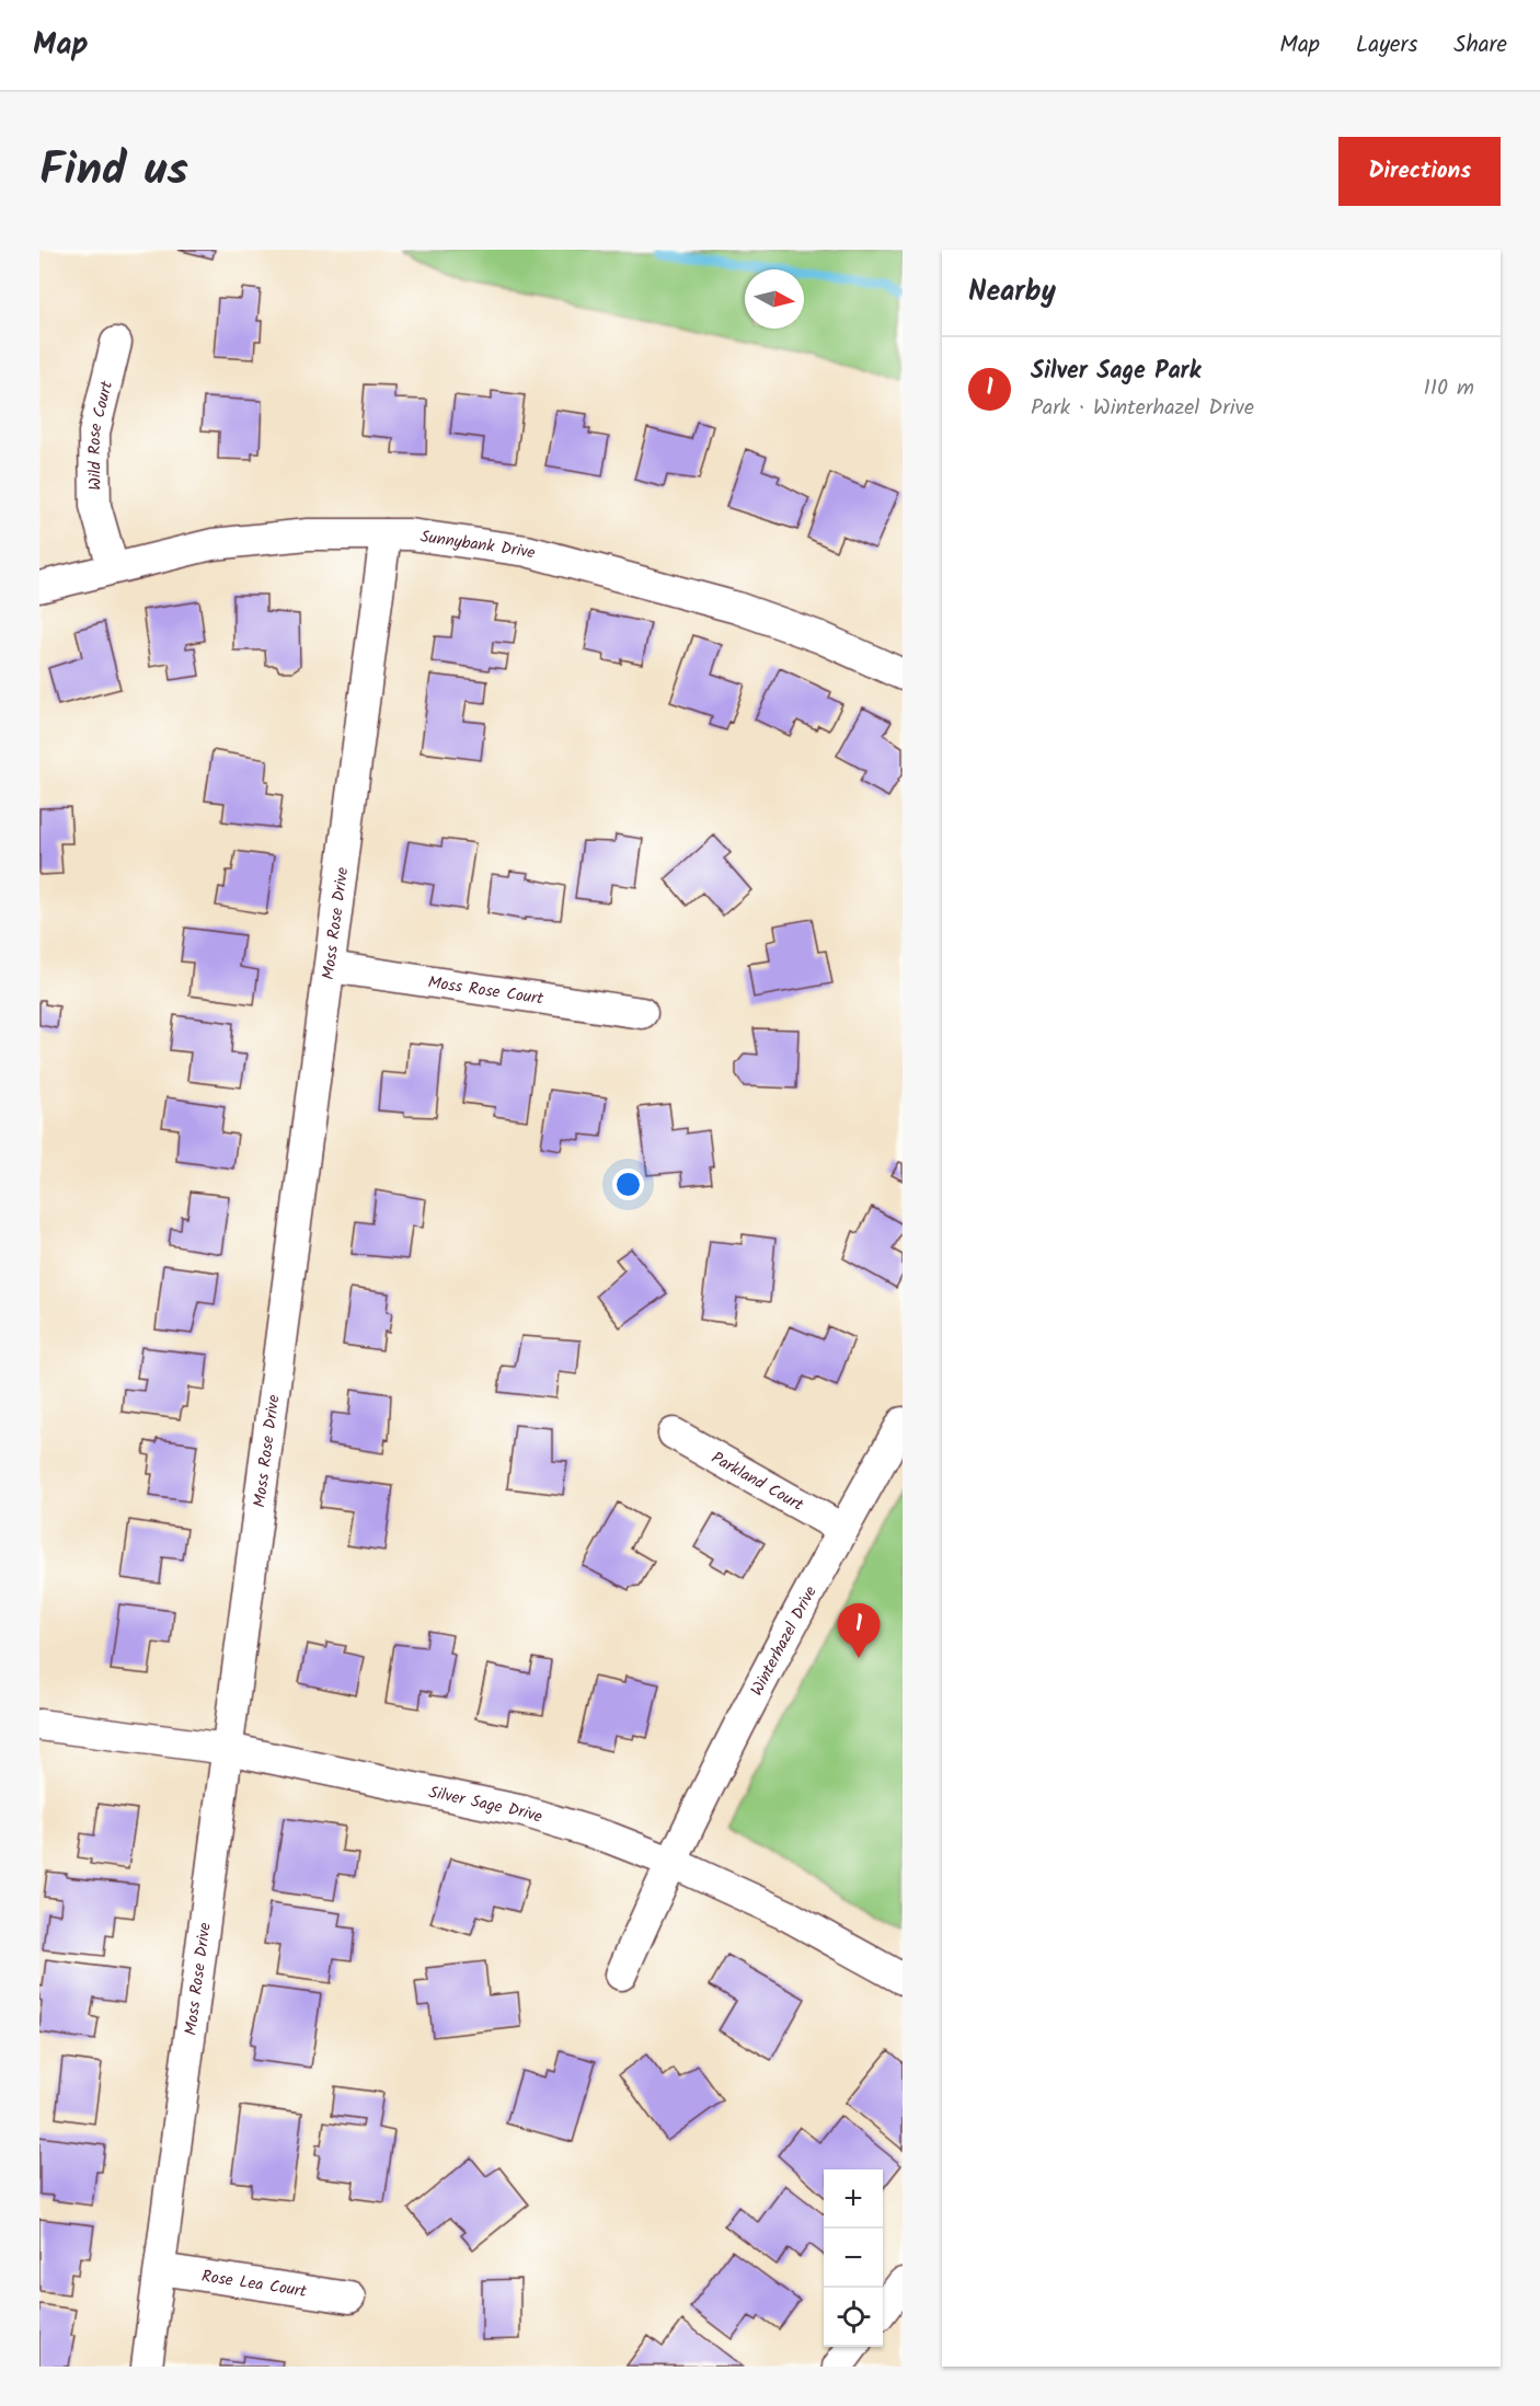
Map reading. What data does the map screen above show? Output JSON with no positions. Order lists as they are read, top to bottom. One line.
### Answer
{"streets":{"street":["Wild Rose Court","Sunnybank Drive","Moss Rose Drive","Moss Rose Court","Parkland Court","Winterhazel Drive","Silver Sage Drive","Rose Lea Court"]},"crossings":[["Wild Rose Court","Sunnybank Drive"],["Sunnybank Drive","Moss Rose Drive"],["Moss Rose Drive","Moss Rose Court"],["Moss Rose Drive","Silver Sage Drive"],["Moss Rose Drive","Rose Lea Court"],["Parkland Court","Winterhazel Drive"],["Winterhazel Drive","Silver Sage Drive"]],"north":"right","page":{"header":"Map","nav":["Map","Layers","Share"],"title":"Find us","buttons":"Directions","heading":"Nearby","list":[{"mark":"1","name":"Silver Sage Park","note":"Park · Winterhazel Drive","value":"110 m"}],"pins":"1","map_buttons":["+","−"]}}
